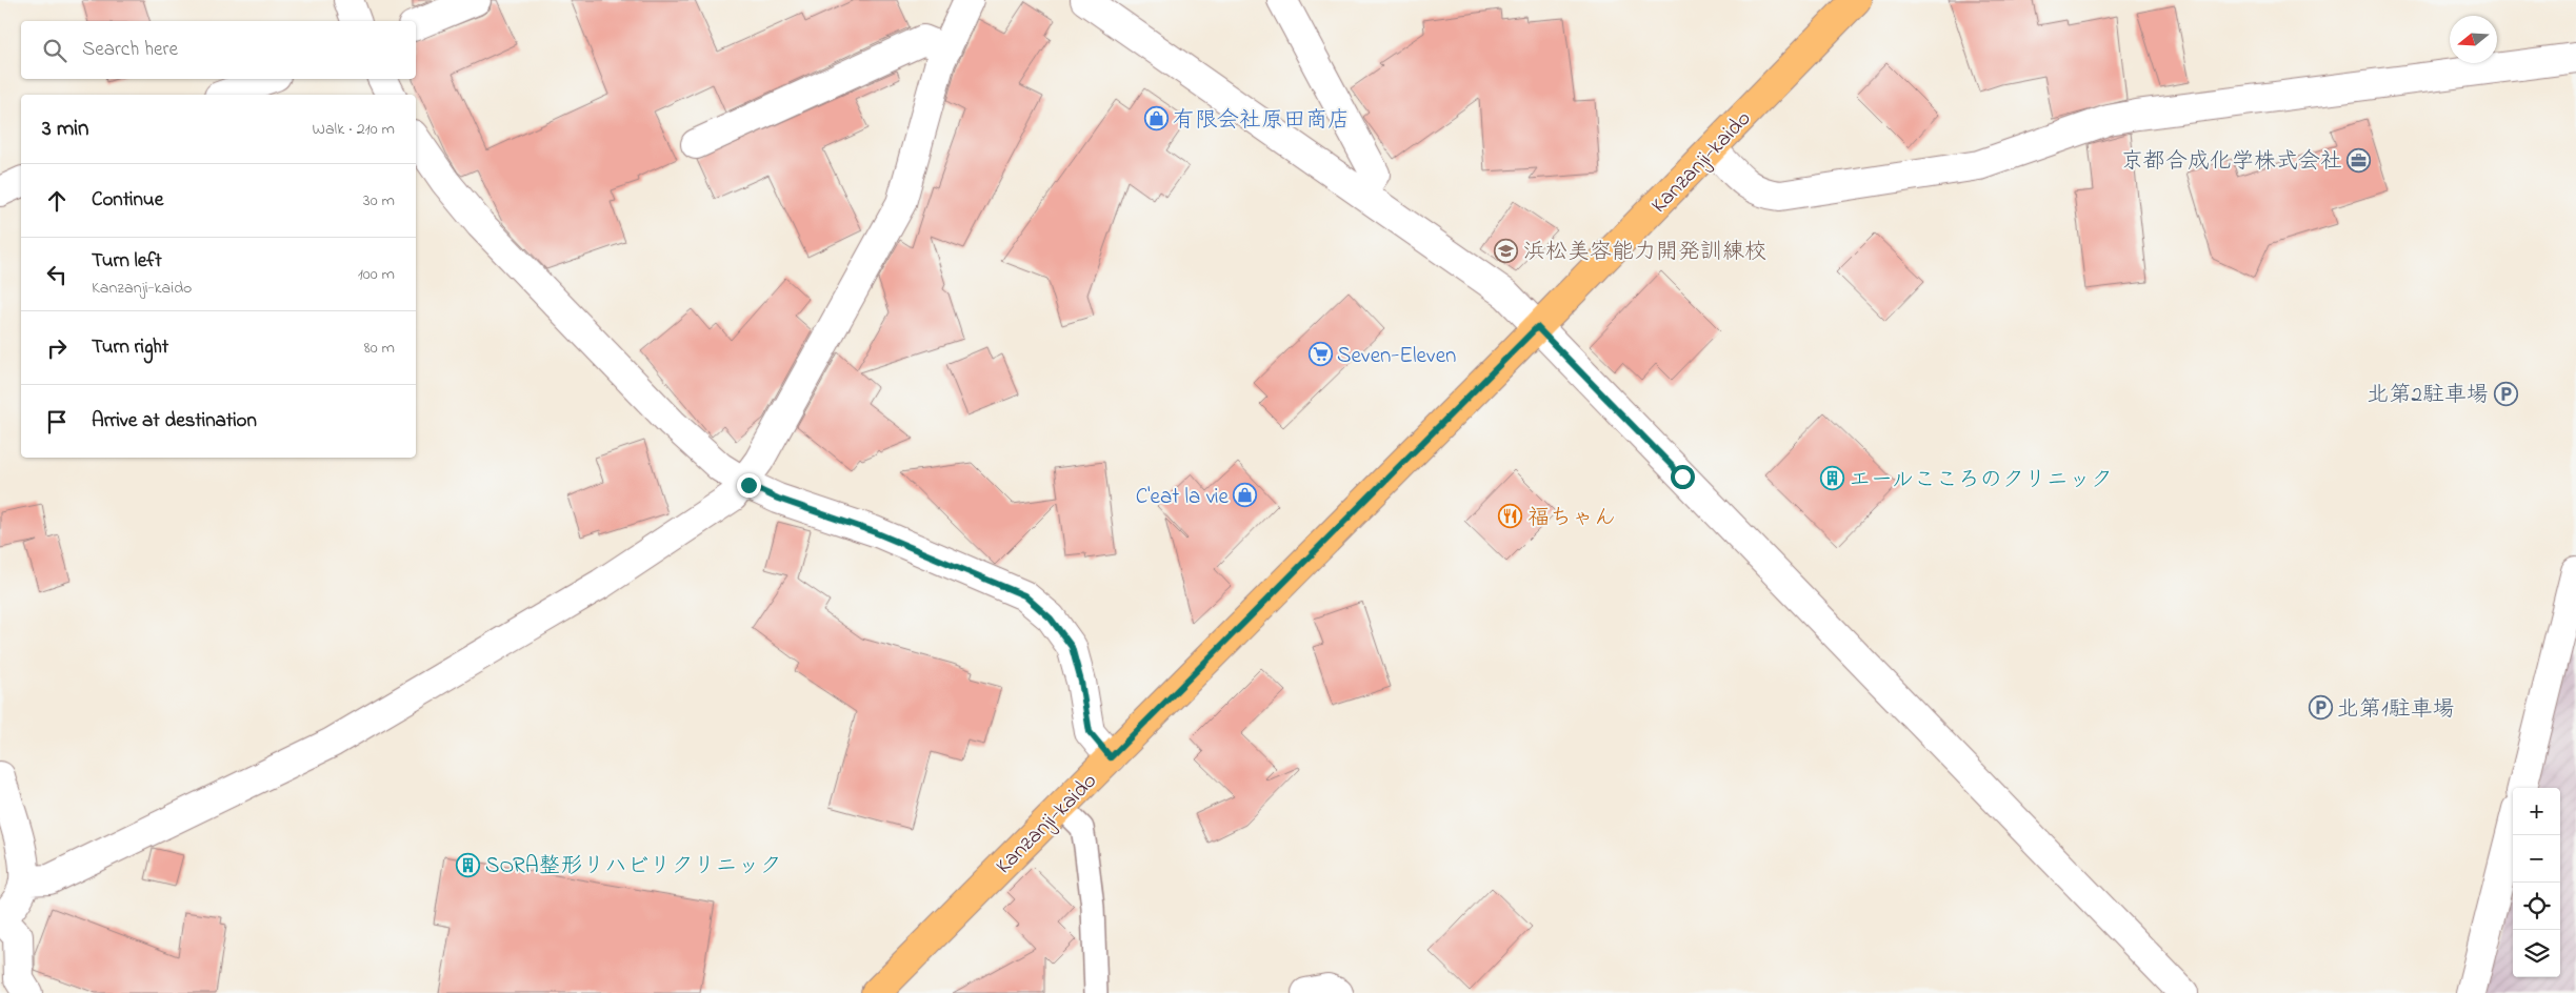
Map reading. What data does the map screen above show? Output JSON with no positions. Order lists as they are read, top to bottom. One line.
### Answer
{"streets":{"main road":["Kanzanji-kaido"]},"places":{"shop":["有限会社原田商店","C'eat la vie"],"office":["京都合成化学株式会社"],"school or university":["浜松美容能力開発訓練校"],"supermarket":["Seven-Eleven"],"parking":["北第2駐車場","北第1駐車場"],"building":["エールこころのクリニック","SORA整形リハビリクリニック"],"restaurant":["福ちゃん"]},"north":"left","page":{"search":"Search here","heading":["3 min","Walk · 210 m"],"list":[["Continue","30 m"],["Turn left","Kanzanji-kaido","100 m"],["Turn right","80 m"],"Arrive at destination"],"map_buttons":["+","−"]}}
